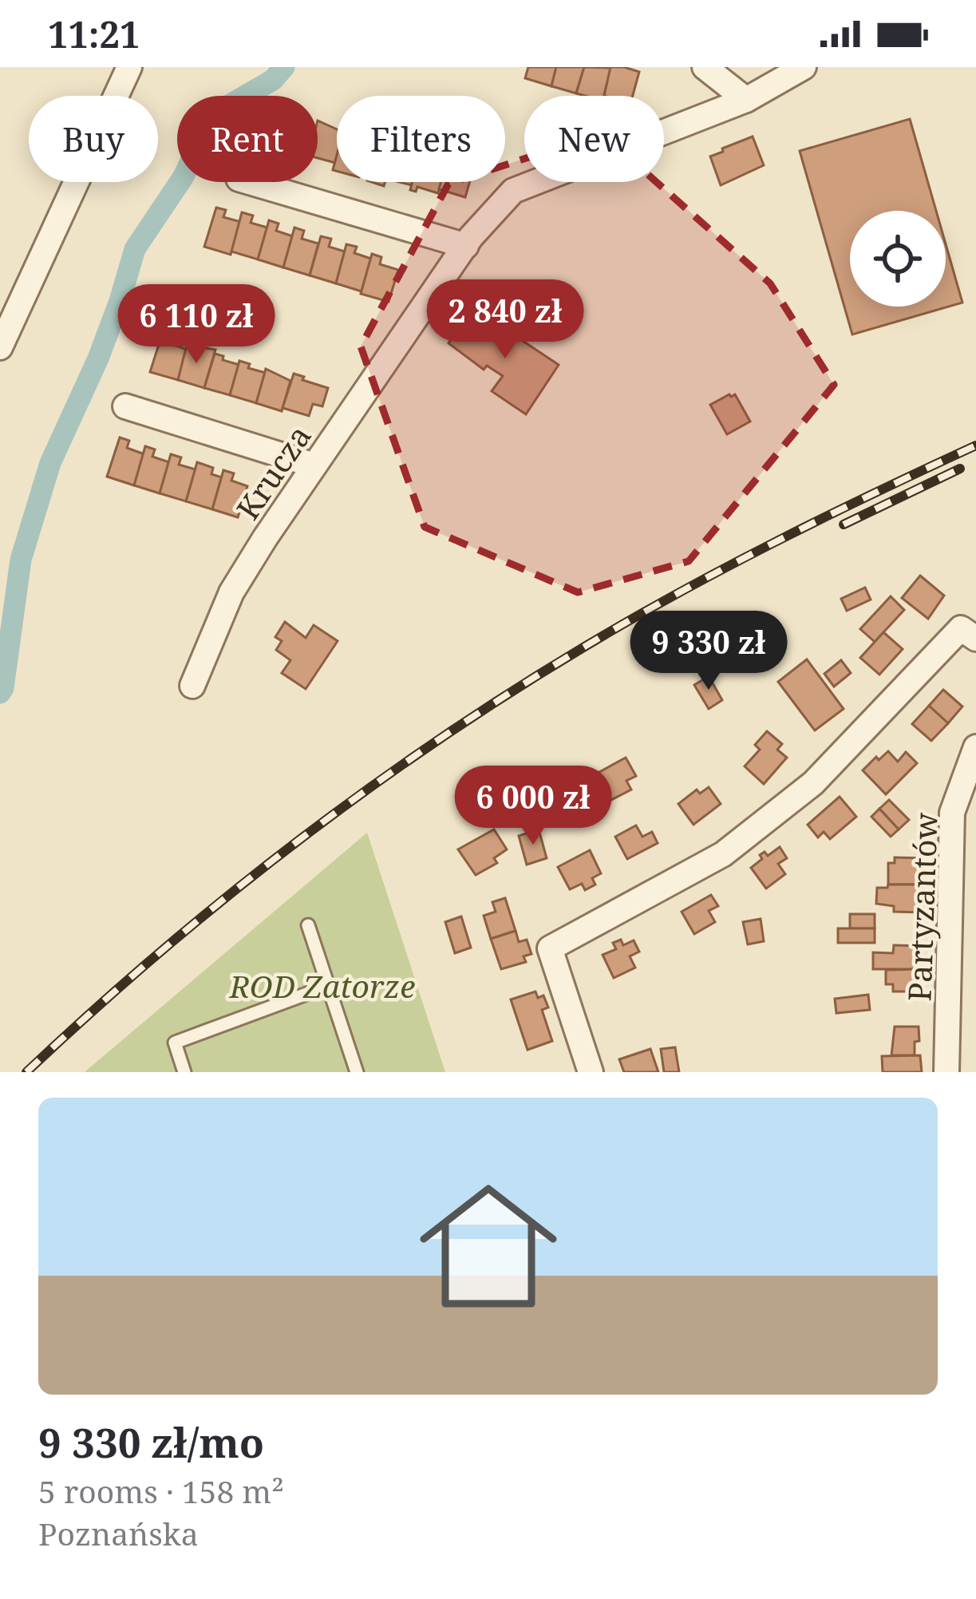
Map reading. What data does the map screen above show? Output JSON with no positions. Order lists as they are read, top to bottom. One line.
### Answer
{"streets":{"street":["Krucza","Partyzantów"]},"parks":["ROD Zatorze"],"page":{"status":"11:21","chip":["Buy","Rent","Filters","New"],"price":["2 840 zł","6 110 zł","9 330 zł","6 000 zł"],"list":[{"name":"9 330 zł/mo","note":"5 rooms · 158 m² · Poznańska"}]}}
